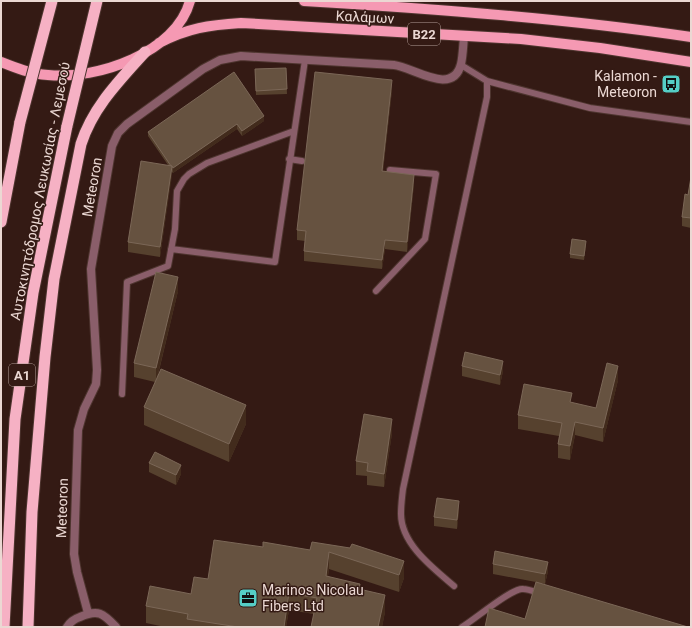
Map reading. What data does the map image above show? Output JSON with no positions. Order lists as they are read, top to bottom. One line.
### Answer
{"streets":{"highway":["Αυτοκινητόδρομος Λευκωσίας - Λεμεσού","A1"],"main road":["Καλάμων","B22"],"street":["Meteoron"]},"crossings":[["Καλάμων","B22"]],"places":{"bus stop":["Kalamon - Meteoron"],"office":["Marinos Nicolau Fibers Ltd"]}}
